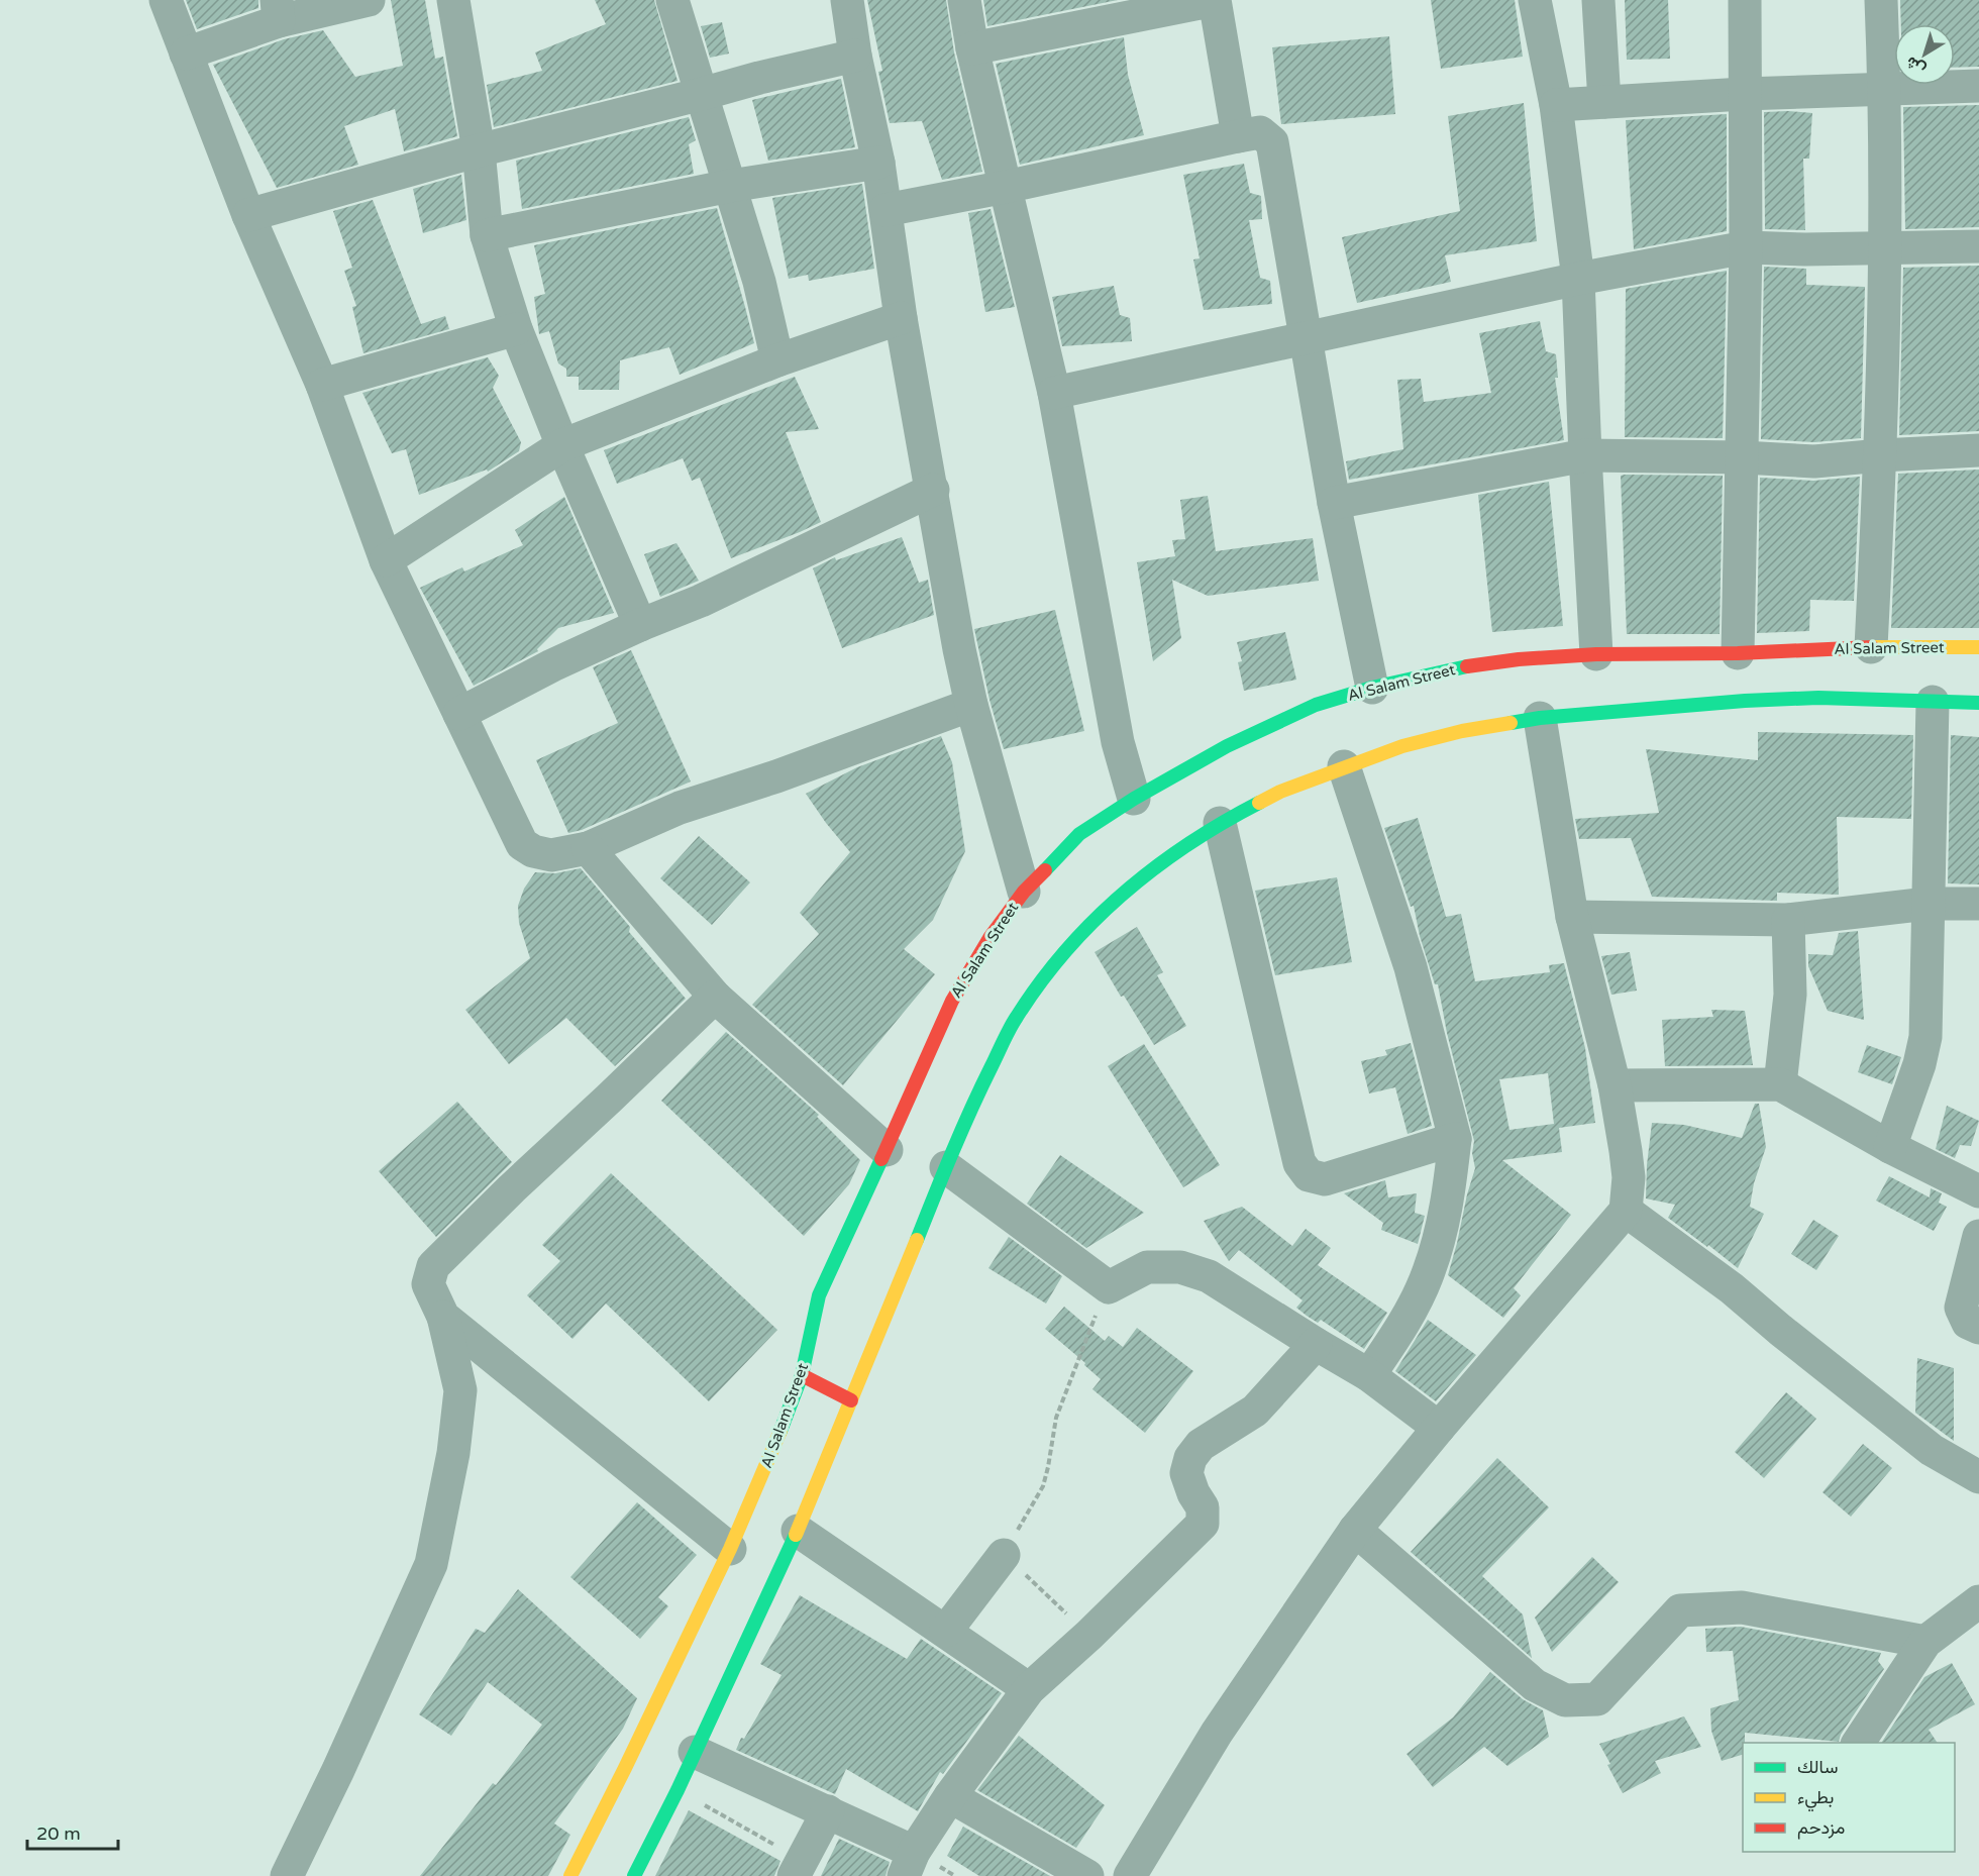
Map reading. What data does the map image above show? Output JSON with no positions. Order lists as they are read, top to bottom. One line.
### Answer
{"streets":{"street":["Al Salam Street"]},"legend":["سالك","بطيء","مزدحم"],"scale_bar":"20 m","north":"bottom left"}
